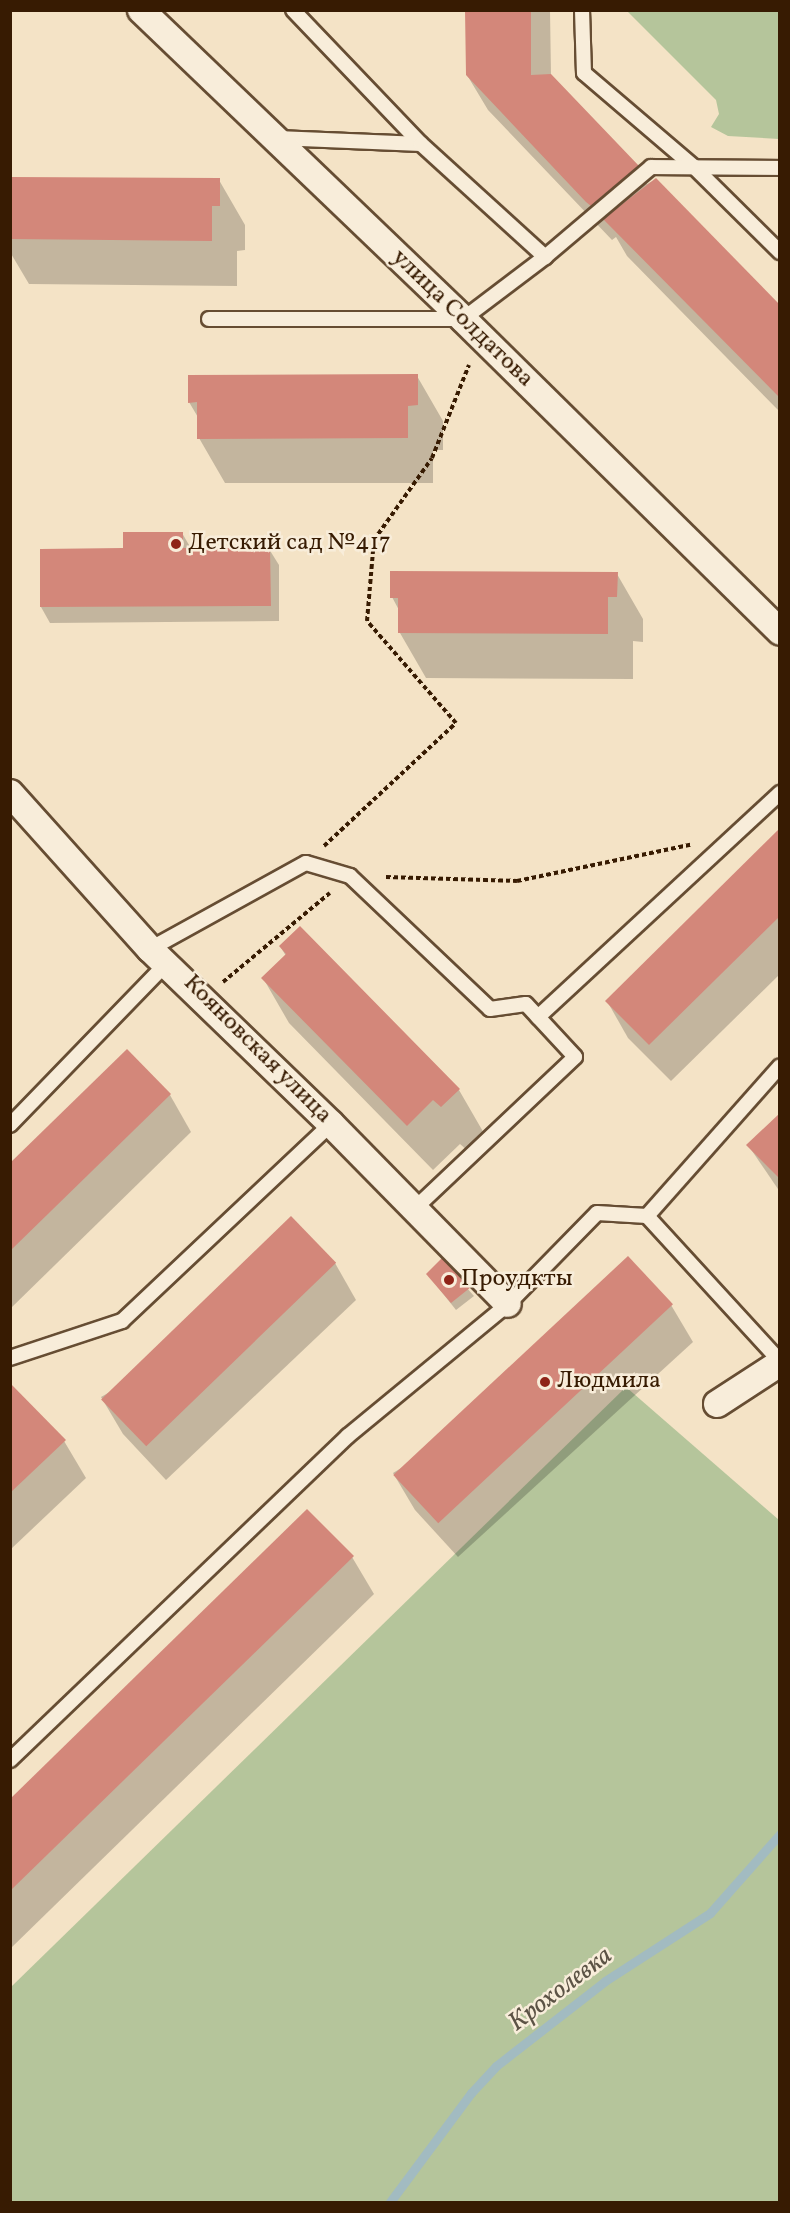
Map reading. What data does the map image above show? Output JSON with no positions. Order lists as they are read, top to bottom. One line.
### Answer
{"streets":{"street":["улица Солдатова","Кояновская улица"]},"water":["Крохолевка"],"places":["Детский сад №417","Проудкты","Людмила"]}
